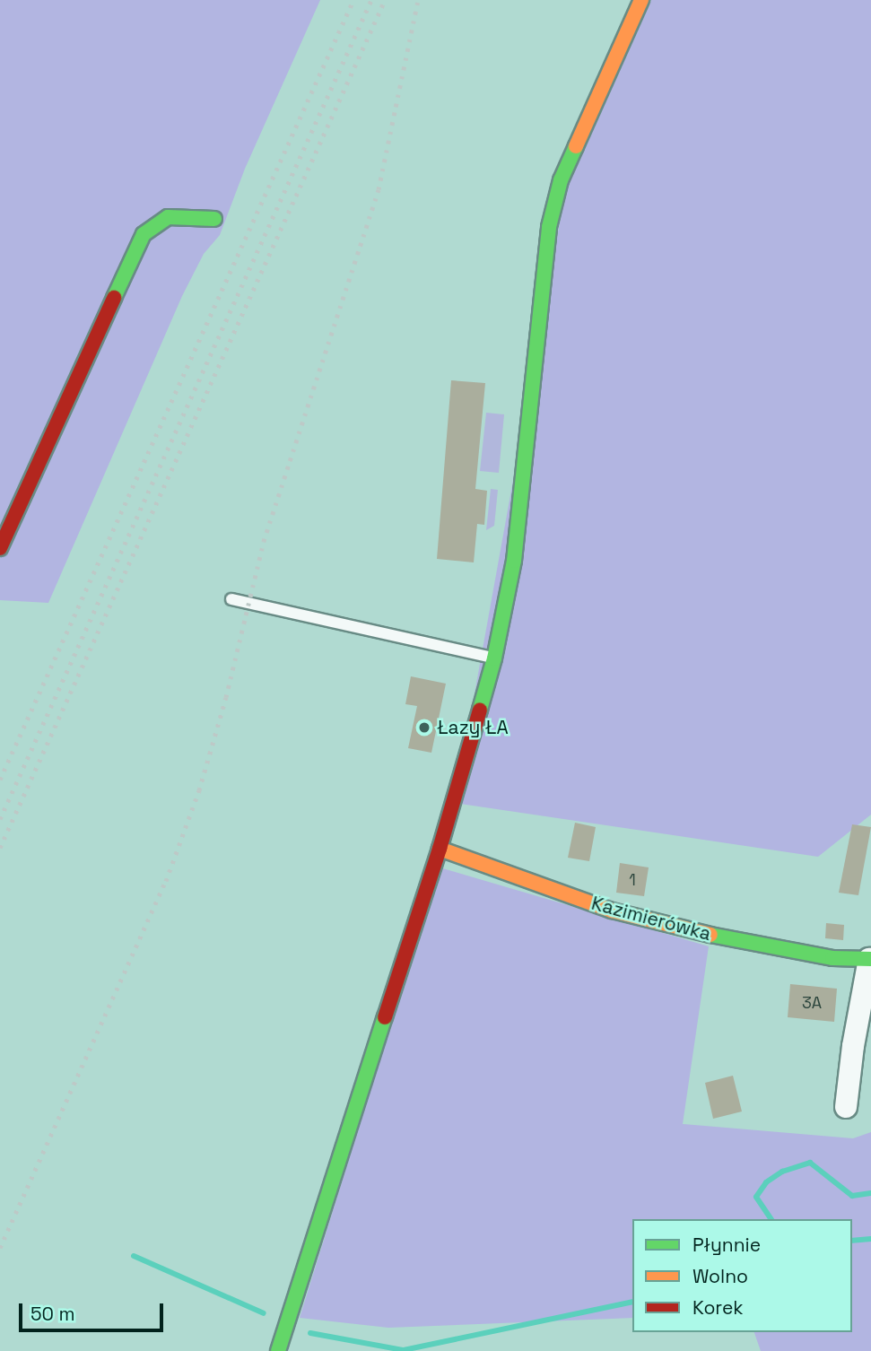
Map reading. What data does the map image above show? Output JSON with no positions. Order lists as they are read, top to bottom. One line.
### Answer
{"streets":{"street":["Kazimierówka"]},"places":["Łazy ŁA"],"house_numbers":["1","3A"],"legend":["Płynnie","Wolno","Korek"],"scale_bar":"50 m"}
